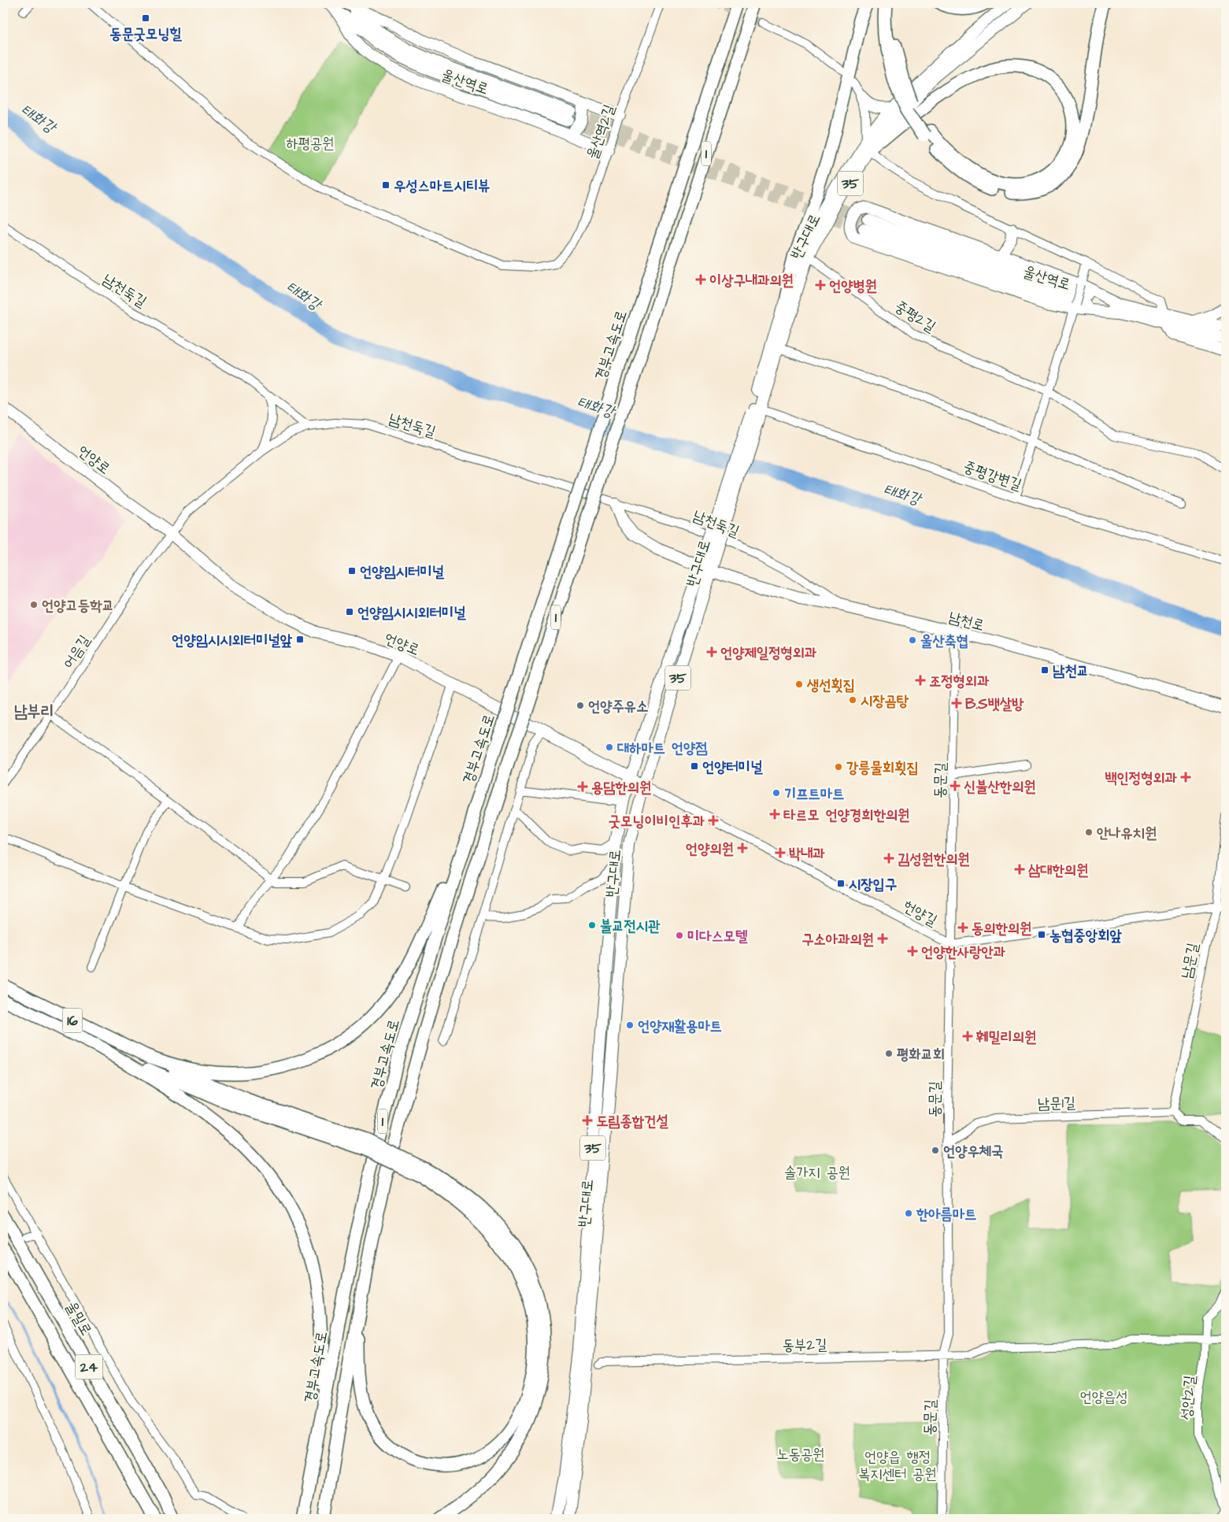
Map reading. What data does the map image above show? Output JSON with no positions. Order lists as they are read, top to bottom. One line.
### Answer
{"streets":{"highway":["1","경부고속도로","16","울밀로","24"],"main road":["울산역로","35","반구대로","언양로","남천로"],"street":["울산역2길","남천둑길","중평2길","중평강변길","어음길","동문길","헌양길","남문길","남문1길","동부2길","성안2길"]},"crossings":[["울산역로","울산역2길"],["울산역로","반구대로"],["35","반구대로"],["35","중평강변길"],["반구대로","중평2길"],["반구대로","언양로"],["반구대로","중평강변길"],["반구대로","남천로"],["반구대로","헌양길"],["남천둑길","남천로"],["언양로","어음길"],["언양로","헌양길"],["남천로","동문길"],["동문길","헌양길"],["동문길","남문1길"],["동문길","동부2길"],["남문길","남문1길"],["동부2길","성안2길"]],"districts":["남부리"],"water":["태화강"],"parks":["하평공원","솔가지 공원","언양읍성","노동공원","언양읍 행정 복지센터 공원"],"places":{"transit":["동문굿모닝힐","우성스마트시티뷰","언양임시터미널","언양임시시외터미널","언양임시시외터미널앞","남천교","언양터미널","시장입구","농협중앙회앞"],"health":["이상구내과의원","언양병원","언양제일정형외과","조정형외과","B.S뱃살방","백인정형외과","신불산한의원","용담한의원","타르모 언양경희한의원","굿모닝이비인후과","언양의원","박내과","김성원한의원","삼대한의원","동의한의원","구소아과의원","언양한사랑안과","훼밀리의원","도림종합건설"],"other":["언양고등학교","울산축협","생선횟집","시장곰탕","언양주유소","대하마트 언양점","강릉물회횟집","기프트마트","안나유치원","불교전시관","미다스모텔","언양재활용마트","평화교회","언양우체국","한아름마트"]}}
